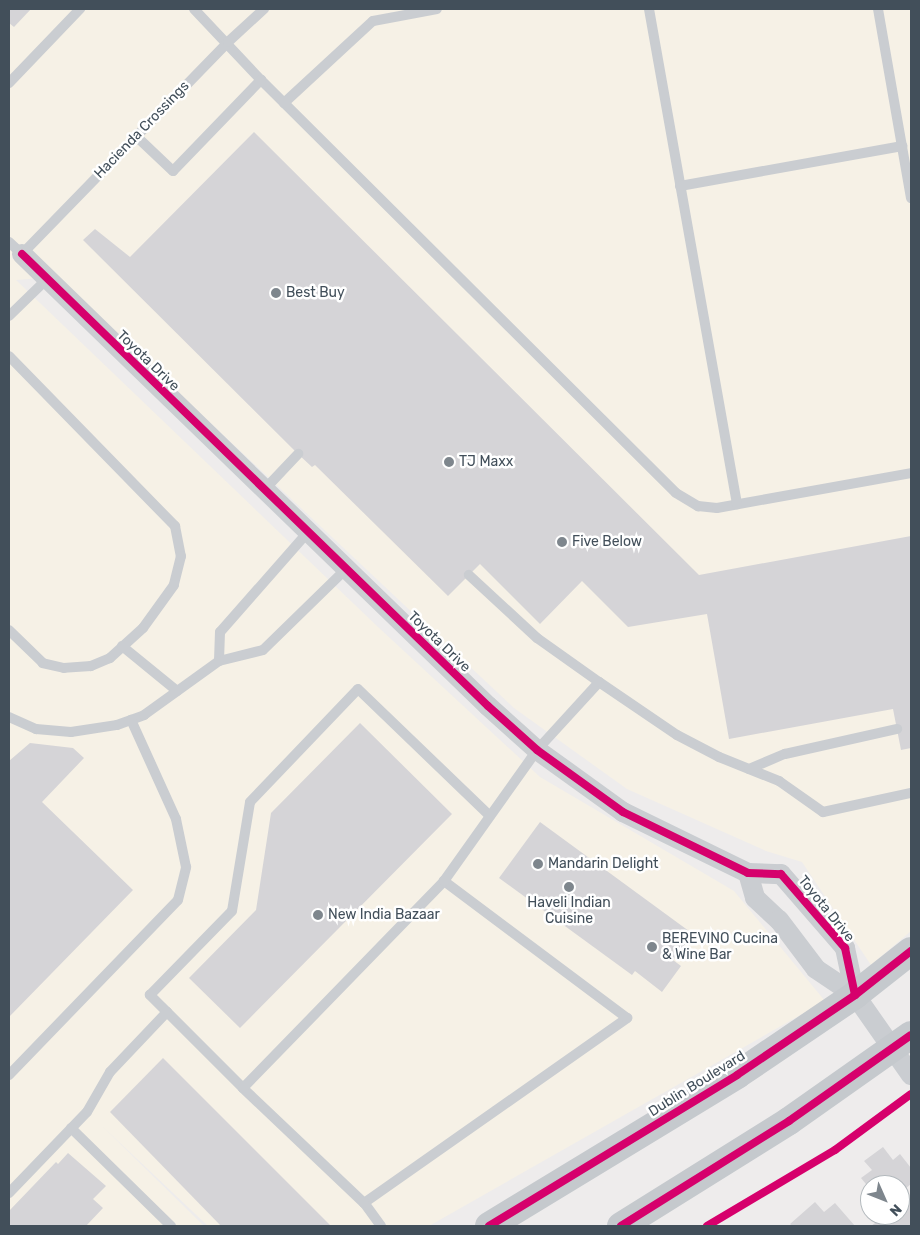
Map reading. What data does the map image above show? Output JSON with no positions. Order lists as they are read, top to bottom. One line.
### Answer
{"streets":{"main road":["Dublin Boulevard"],"street":["Toyota Drive"],"lane":["Hacienda Crossings"]},"crossings":[["Hacienda Crossings","Toyota Drive"],["Toyota Drive","Dublin Boulevard"]],"places":["Best Buy","TJ Maxx","Five Below","Mandarin Delight","Haveli Indian Cuisine","New India Bazaar","BEREVINO Cucina & Wine Bar"],"north":"bottom right"}
